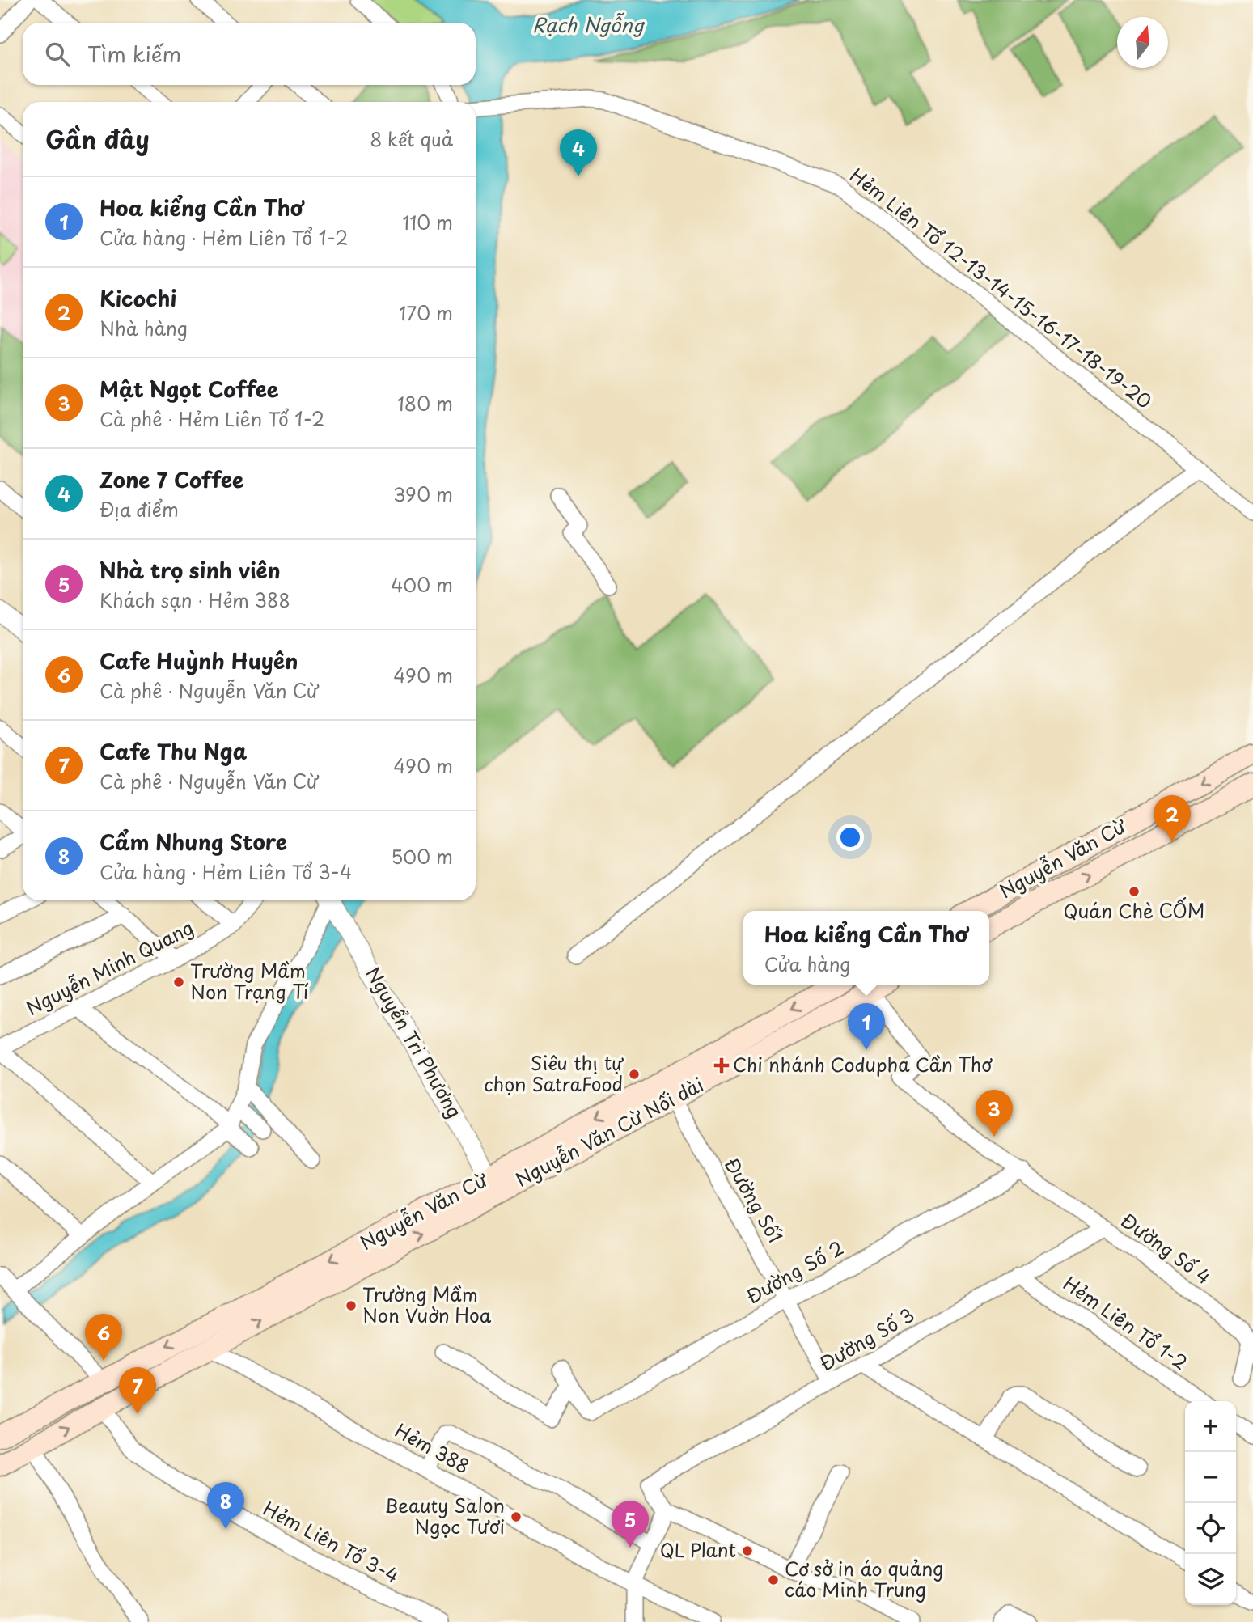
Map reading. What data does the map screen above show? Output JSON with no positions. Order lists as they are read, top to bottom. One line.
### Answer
{"streets":{"main road":["Nguyễn Văn Cừ","Nguyễn Văn Cừ Nối dài"],"street":["Hẻm Liên Tổ 12-13-14-15-16-17-18-19-20","Nguyễn Minh Quang","Nguyển Tri Phương","Đường Số1","Đường Số 4","Đường Số 2","Hẻm Liên Tổ 1-2","Đường Số 3","Hẻm 388","Hẻm Liên Tổ 3-4"]},"crossings":[["Nguyễn Văn Cừ","Nguyển Tri Phương"],["Nguyễn Văn Cừ","Nguyễn Văn Cừ Nối dài"],["Nguyển Tri Phương","Nguyễn Văn Cừ Nối dài"],["Nguyễn Văn Cừ Nối dài","Đường Số1"],["Nguyễn Văn Cừ Nối dài","Hẻm 388"],["Đường Số1","Đường Số 2"],["Đường Số1","Đường Số 3"],["Đường Số 4","Đường Số 2"],["Đường Số 4","Đường Số 3"],["Hẻm Liên Tổ 1-2","Đường Số 3"]],"one_way":["Nguyễn Văn Cừ Nối dài"],"water":["Rạch Ngỗng"],"places":{"other":["Quán Chè CỐM","Trường Mầm Non Trạng Tí","Siêu thị tự chọn SatraFood","Trường Mầm Non Vuờn Hoa","Beauty Salon Ngọc Tươi","QL Plant","Cơ sở in áo quảng cáo Minh Trung"],"health":["Chi nhánh Codupha Cần Thơ"]},"north":"top","page":{"search":"Tìm kiếm","heading":["Gần đây","8 kết quả"],"pins":["4","2","1","3","6","7","8","5"],"list":[{"mark":"1","name":"Hoa kiểng Cần Thơ","note":"Cửa hàng · Hẻm Liên Tổ 1-2","value":"110 m"},{"mark":"2","name":"Kicochi","note":"Nhà hàng","value":"170 m"},{"mark":"3","name":"Mật Ngọt Coffee","note":"Cà phê · Hẻm Liên Tổ 1-2","value":"180 m"},{"mark":"4","name":"Zone 7 Coffee","note":"Địa điểm","value":"390 m"},{"mark":"5","name":"Nhà trọ sinh viên","note":"Khách sạn · Hẻm 388","value":"400 m"},{"mark":"6","name":"Cafe Huỳnh Huyên","note":"Cà phê · Nguyễn Văn Cừ","value":"490 m"},{"mark":"7","name":"Cafe Thu Nga","note":"Cà phê · Nguyễn Văn Cừ","value":"490 m"},{"mark":"8","name":"Cẩm Nhung Store","note":"Cửa hàng · Hẻm Liên Tổ 3-4","value":"500 m"}],"popup":["Hoa kiểng Cần Thơ","Cửa hàng"],"map_buttons":["+","−"]}}
